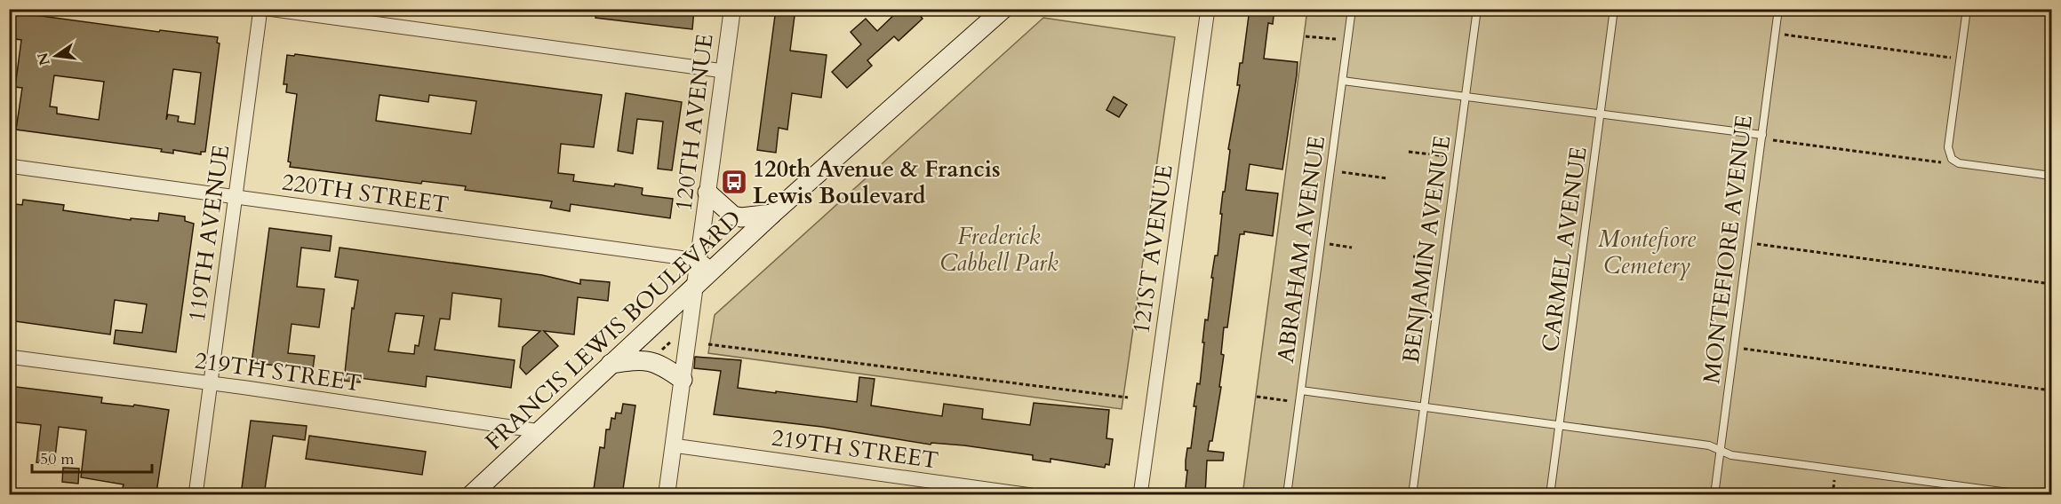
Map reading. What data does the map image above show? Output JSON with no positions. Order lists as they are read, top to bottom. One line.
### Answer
{"streets":{"main road":["FRANCIS LEWIS BOULEVARD"],"street":["120TH AVENUE","220TH STREET","119TH AVENUE","121ST AVENUE","219TH STREET"],"lane":["ABRAHAM AVENUE","BENJAMIN AVENUE","CARMEL AVENUE","MONTEFIORE AVENUE"]},"crossings":[["120TH AVENUE","220TH STREET"],["120TH AVENUE","FRANCIS LEWIS BOULEVARD"],["220TH STREET","119TH AVENUE"],["220TH STREET","FRANCIS LEWIS BOULEVARD"],["119TH AVENUE","219TH STREET"],["FRANCIS LEWIS BOULEVARD","219TH STREET"]],"parks":["Frederick Cabbell Park","Montefiore Cemetery"],"places":{"bus stop":["120th Avenue & Francis Lewis Boulevard"]},"scale_bar":"50 m","north":"left"}
